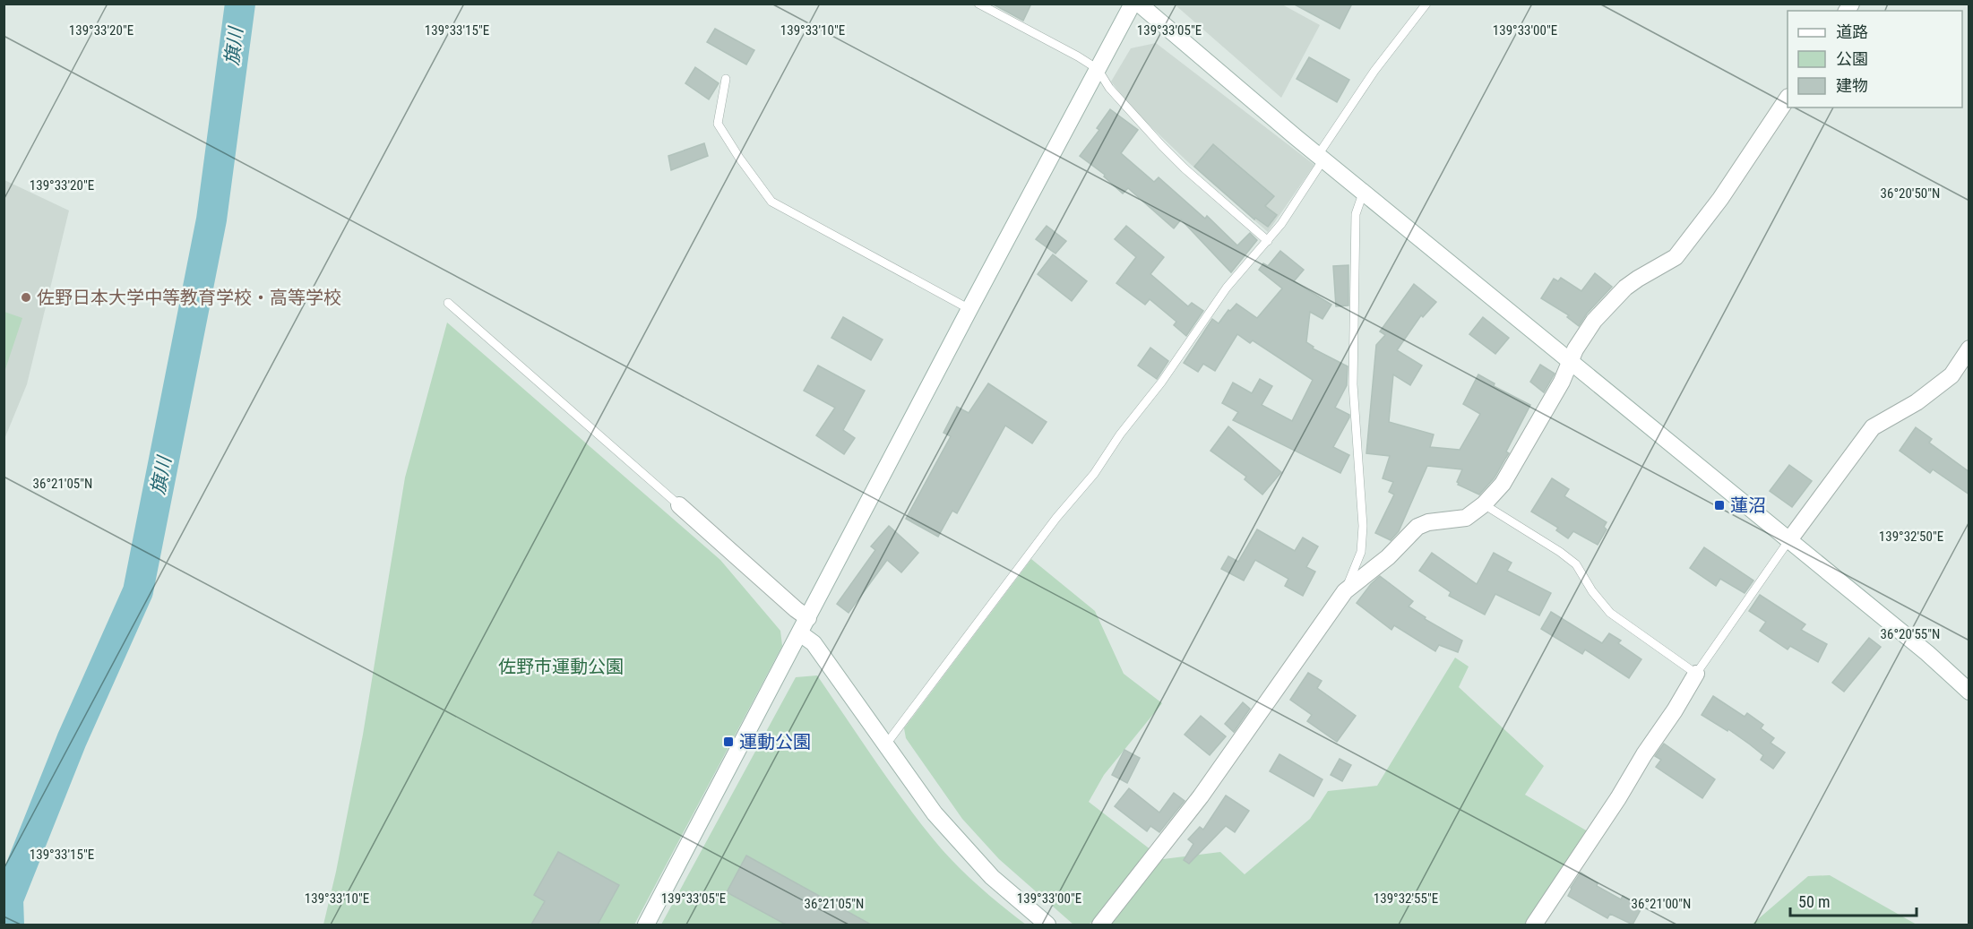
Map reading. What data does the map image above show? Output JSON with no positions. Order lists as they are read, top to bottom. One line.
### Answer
{"water":["旗川"],"parks":["佐野市運動公園"],"places":{"other":["佐野日本大学中等教育学校・高等学校"],"transit":["蓮沼","運動公園"]},"legend":["道路","公園","建物"],"scale_bar":"50 m","coordinates":["139°33'20\"E","139°33'15\"E","139°33'10\"E","139°33'05\"E","139°33'00\"E","36°20'50\"N","36°21'05\"N","139°32'50\"E","36°20'55\"N","139°32'55\"E","36°21'00\"N"]}
